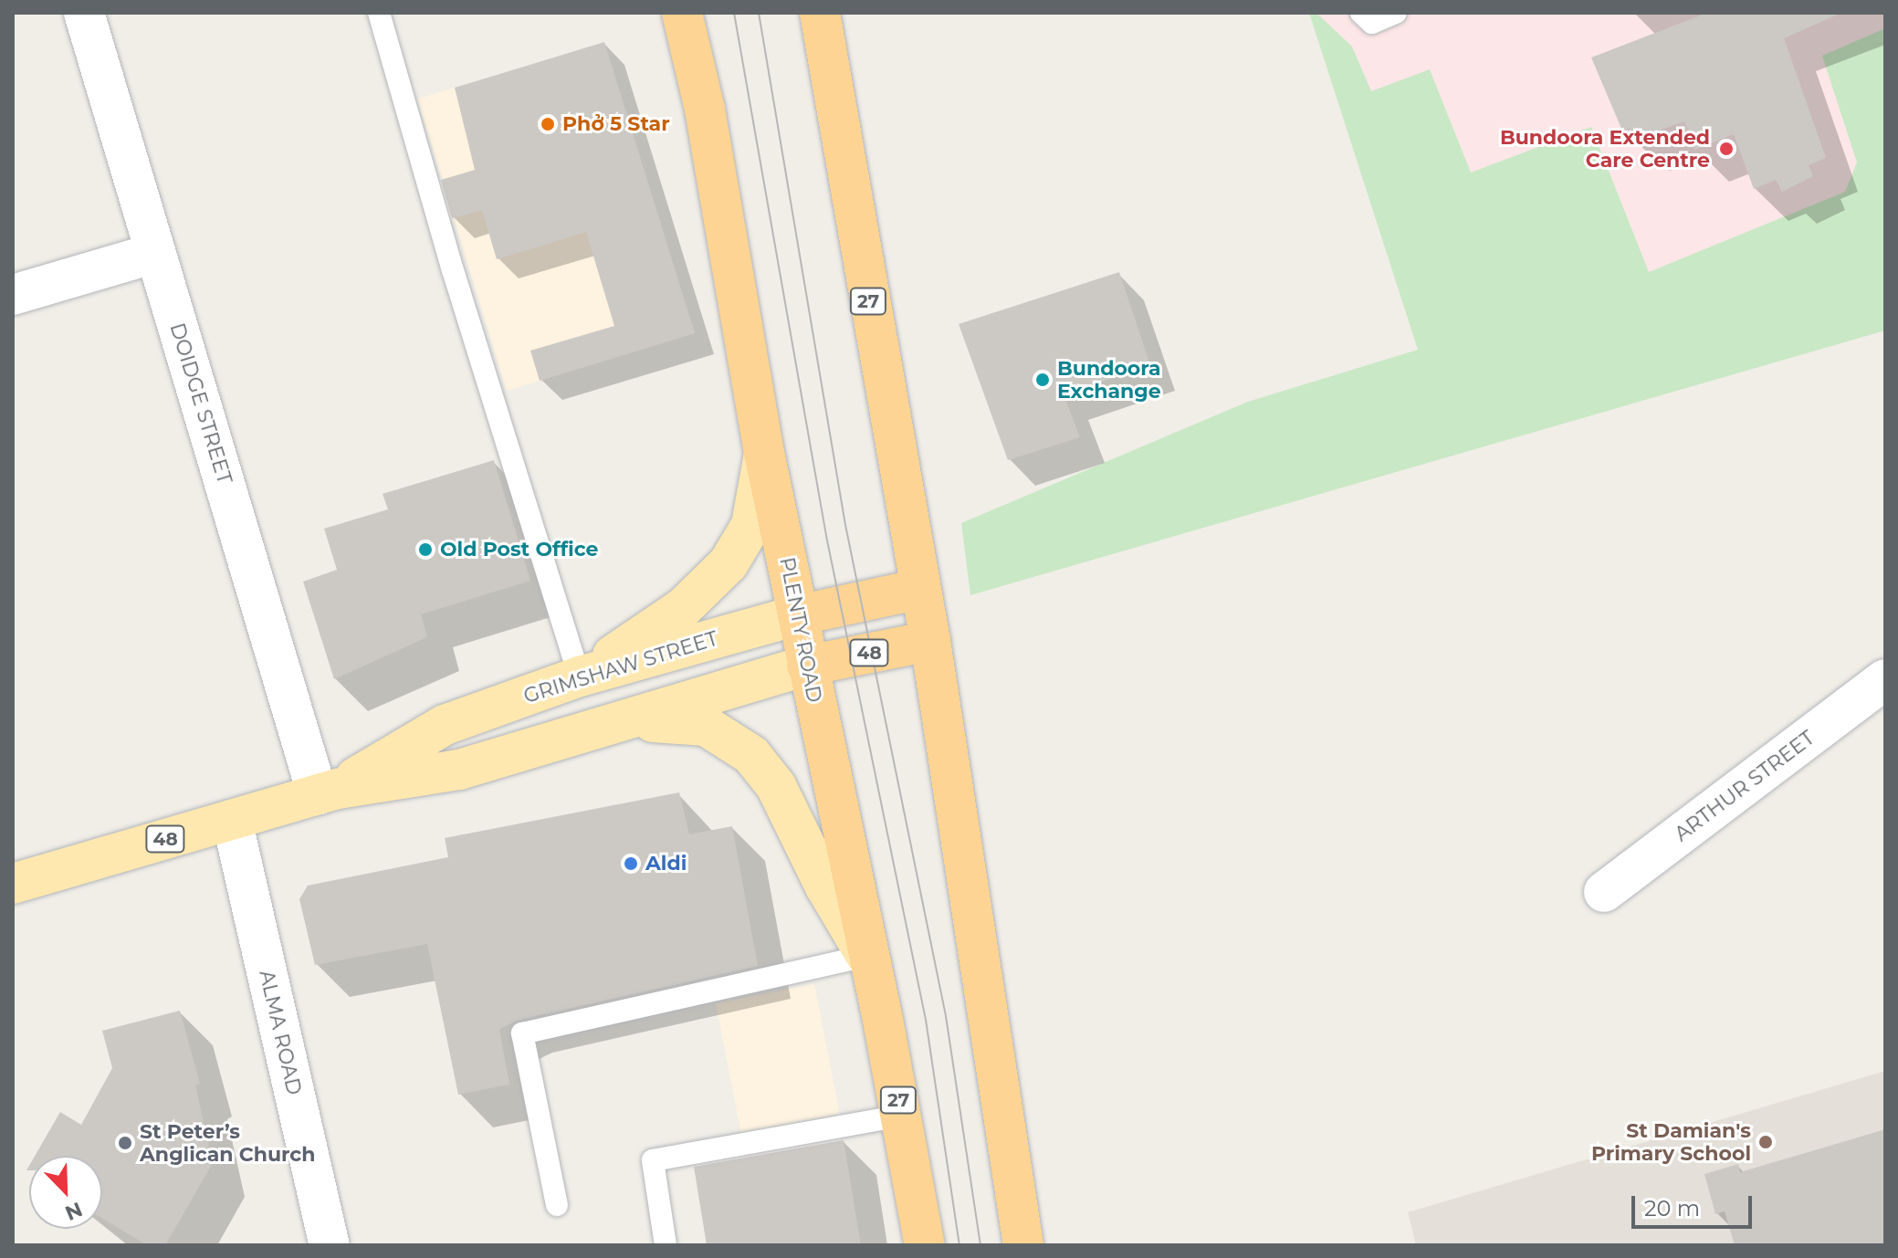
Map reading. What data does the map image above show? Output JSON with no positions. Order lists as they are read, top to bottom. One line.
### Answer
{"streets":{"highway":["27","PLENTY ROAD","48","GRIMSHAW STREET"],"street":["DOIDGE STREET","ARTHUR STREET","ALMA ROAD"]},"crossings":[["27","GRIMSHAW STREET"],["DOIDGE STREET","GRIMSHAW STREET"],["PLENTY ROAD","GRIMSHAW STREET"],["GRIMSHAW STREET","ALMA ROAD"]],"places":["Phở 5 Star","Bundoora Extended Care Centre","Bundoora Exchange","Old Post Office","Aldi","St Damian's Primary School","St Peter’s Anglican Church"],"scale_bar":"20 m","north":"bottom right"}
